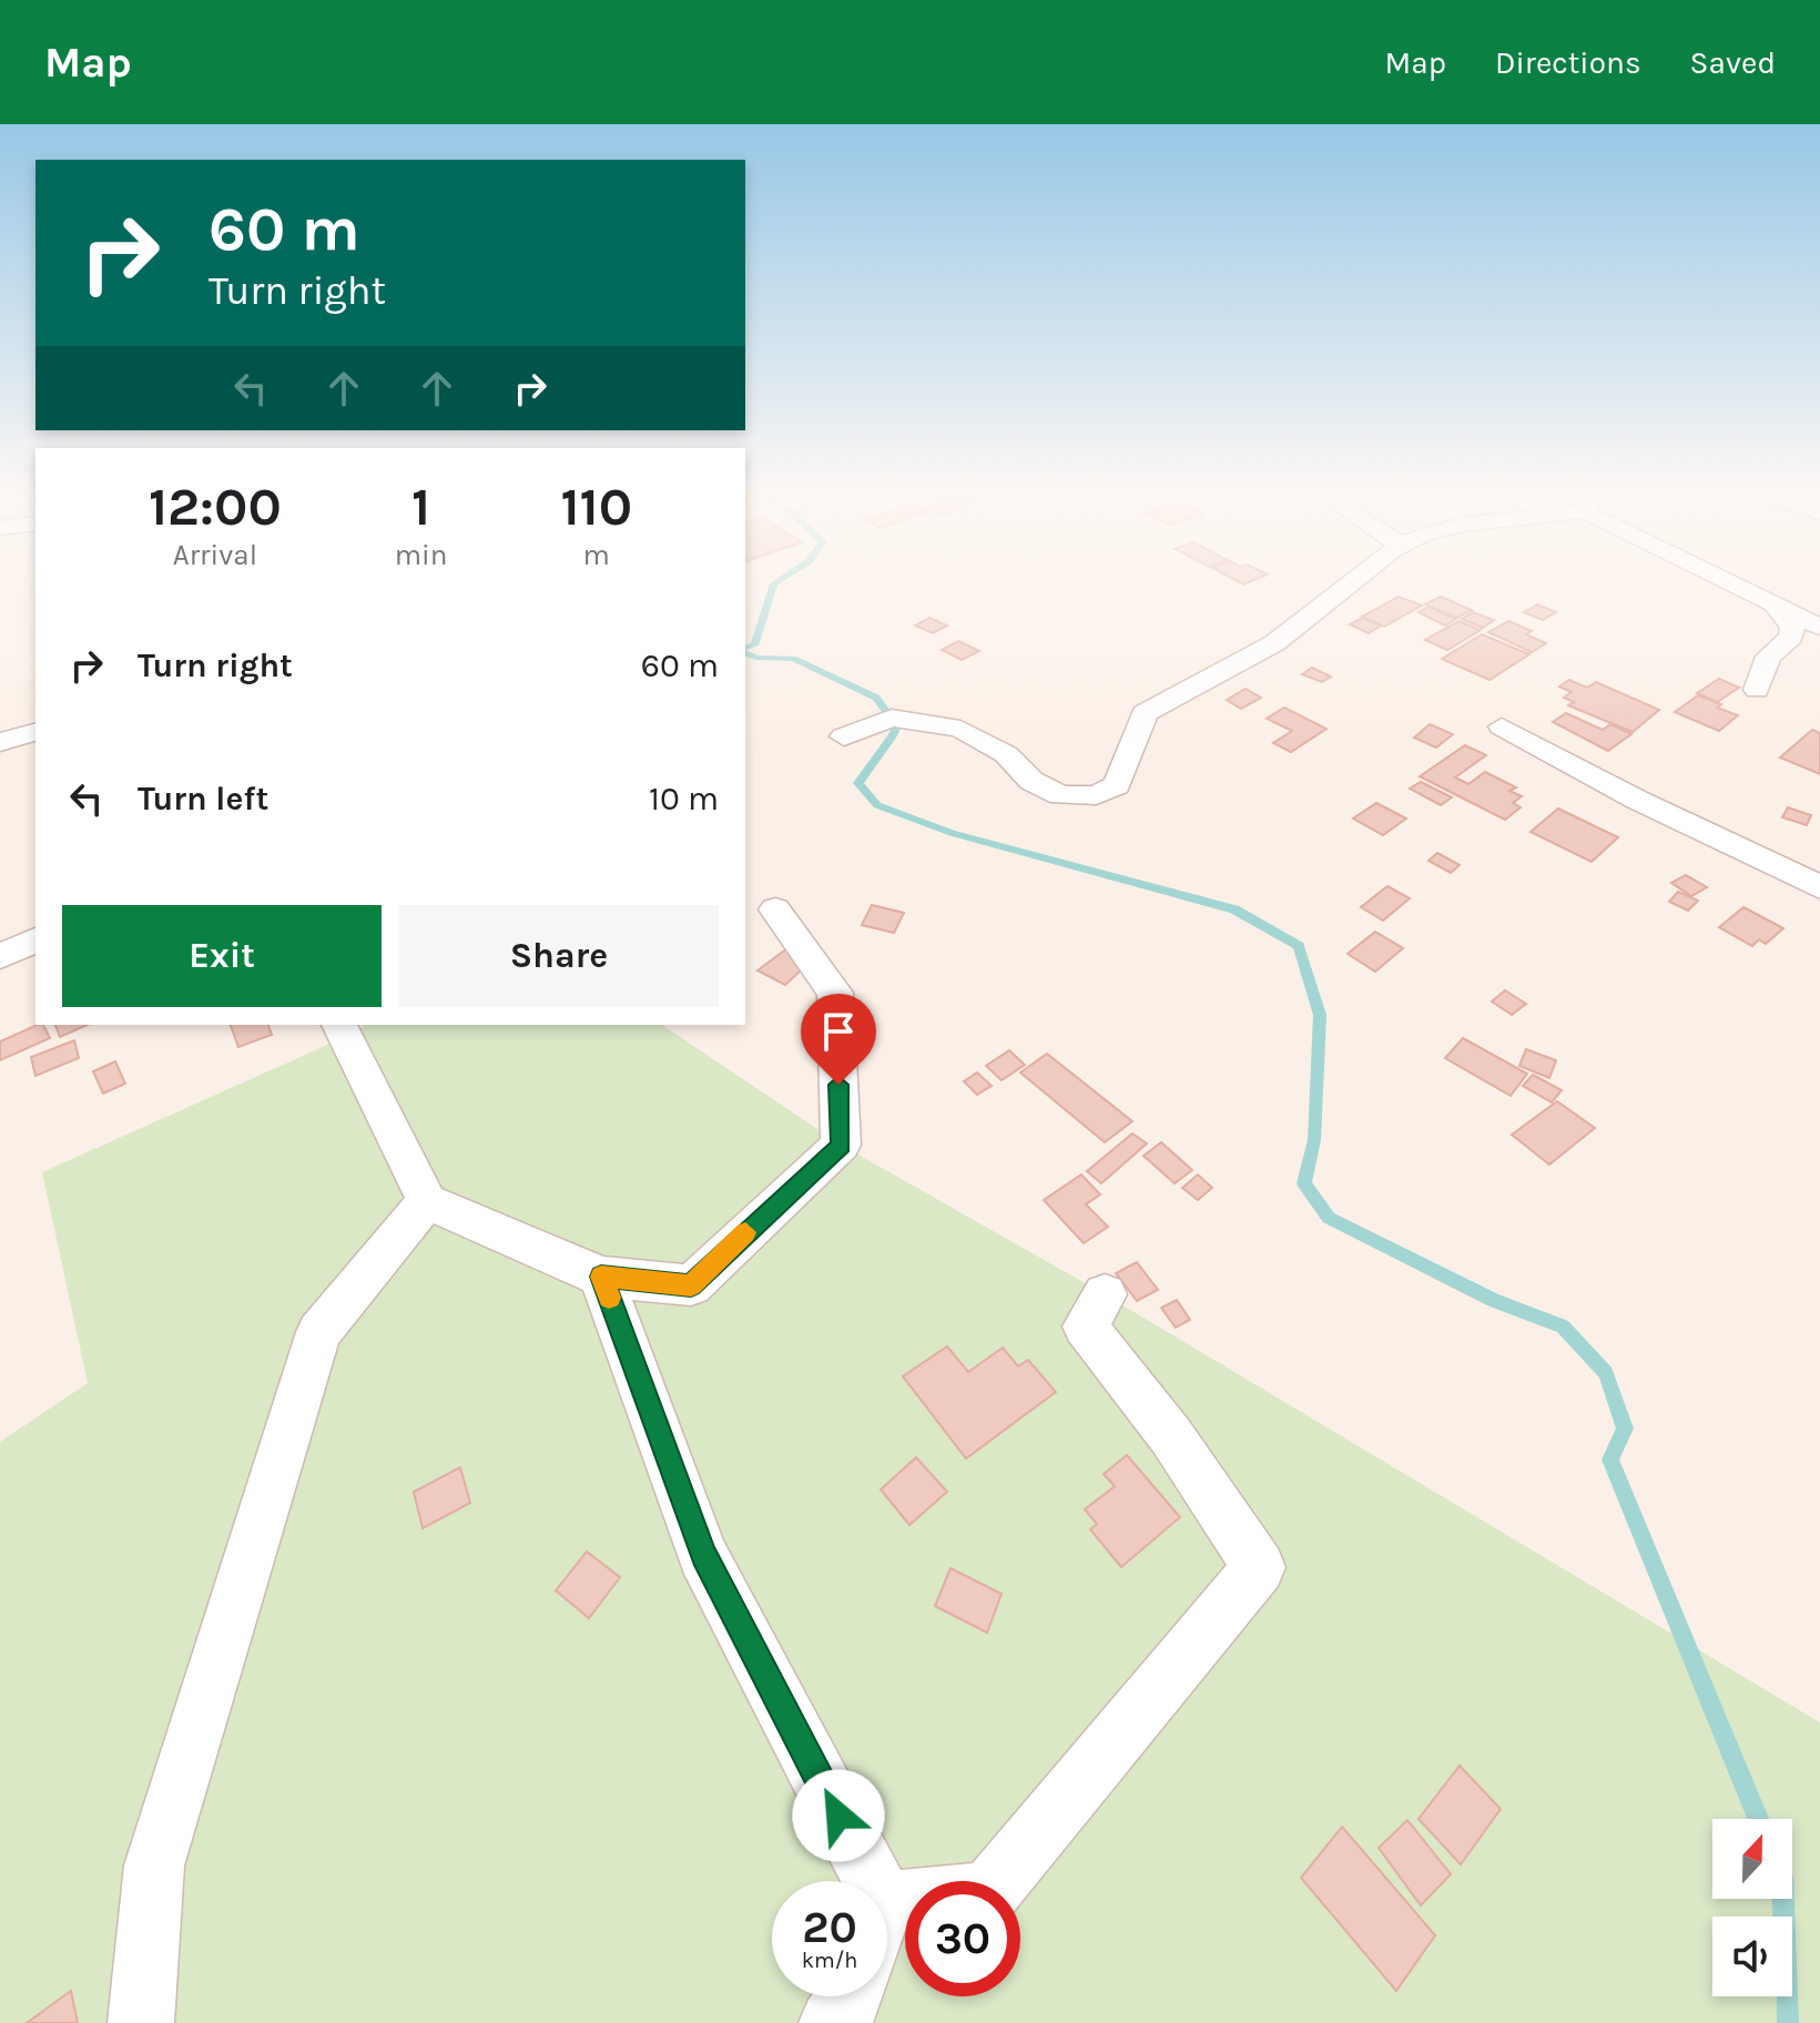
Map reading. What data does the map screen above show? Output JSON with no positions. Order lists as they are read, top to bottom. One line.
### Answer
{"north":"top","page":{"header":"Map","nav":["Map","Directions","Saved"],"turn":["60 m","Turn right"],"eta":["12:00","Arrival","1","min","110","m"],"list":[{"name":"Turn right","value":"60 m"},{"name":"Turn left","value":"10 m"}],"buttons":["Exit","Share"],"speed":"20 km/h","limit":"30"}}
